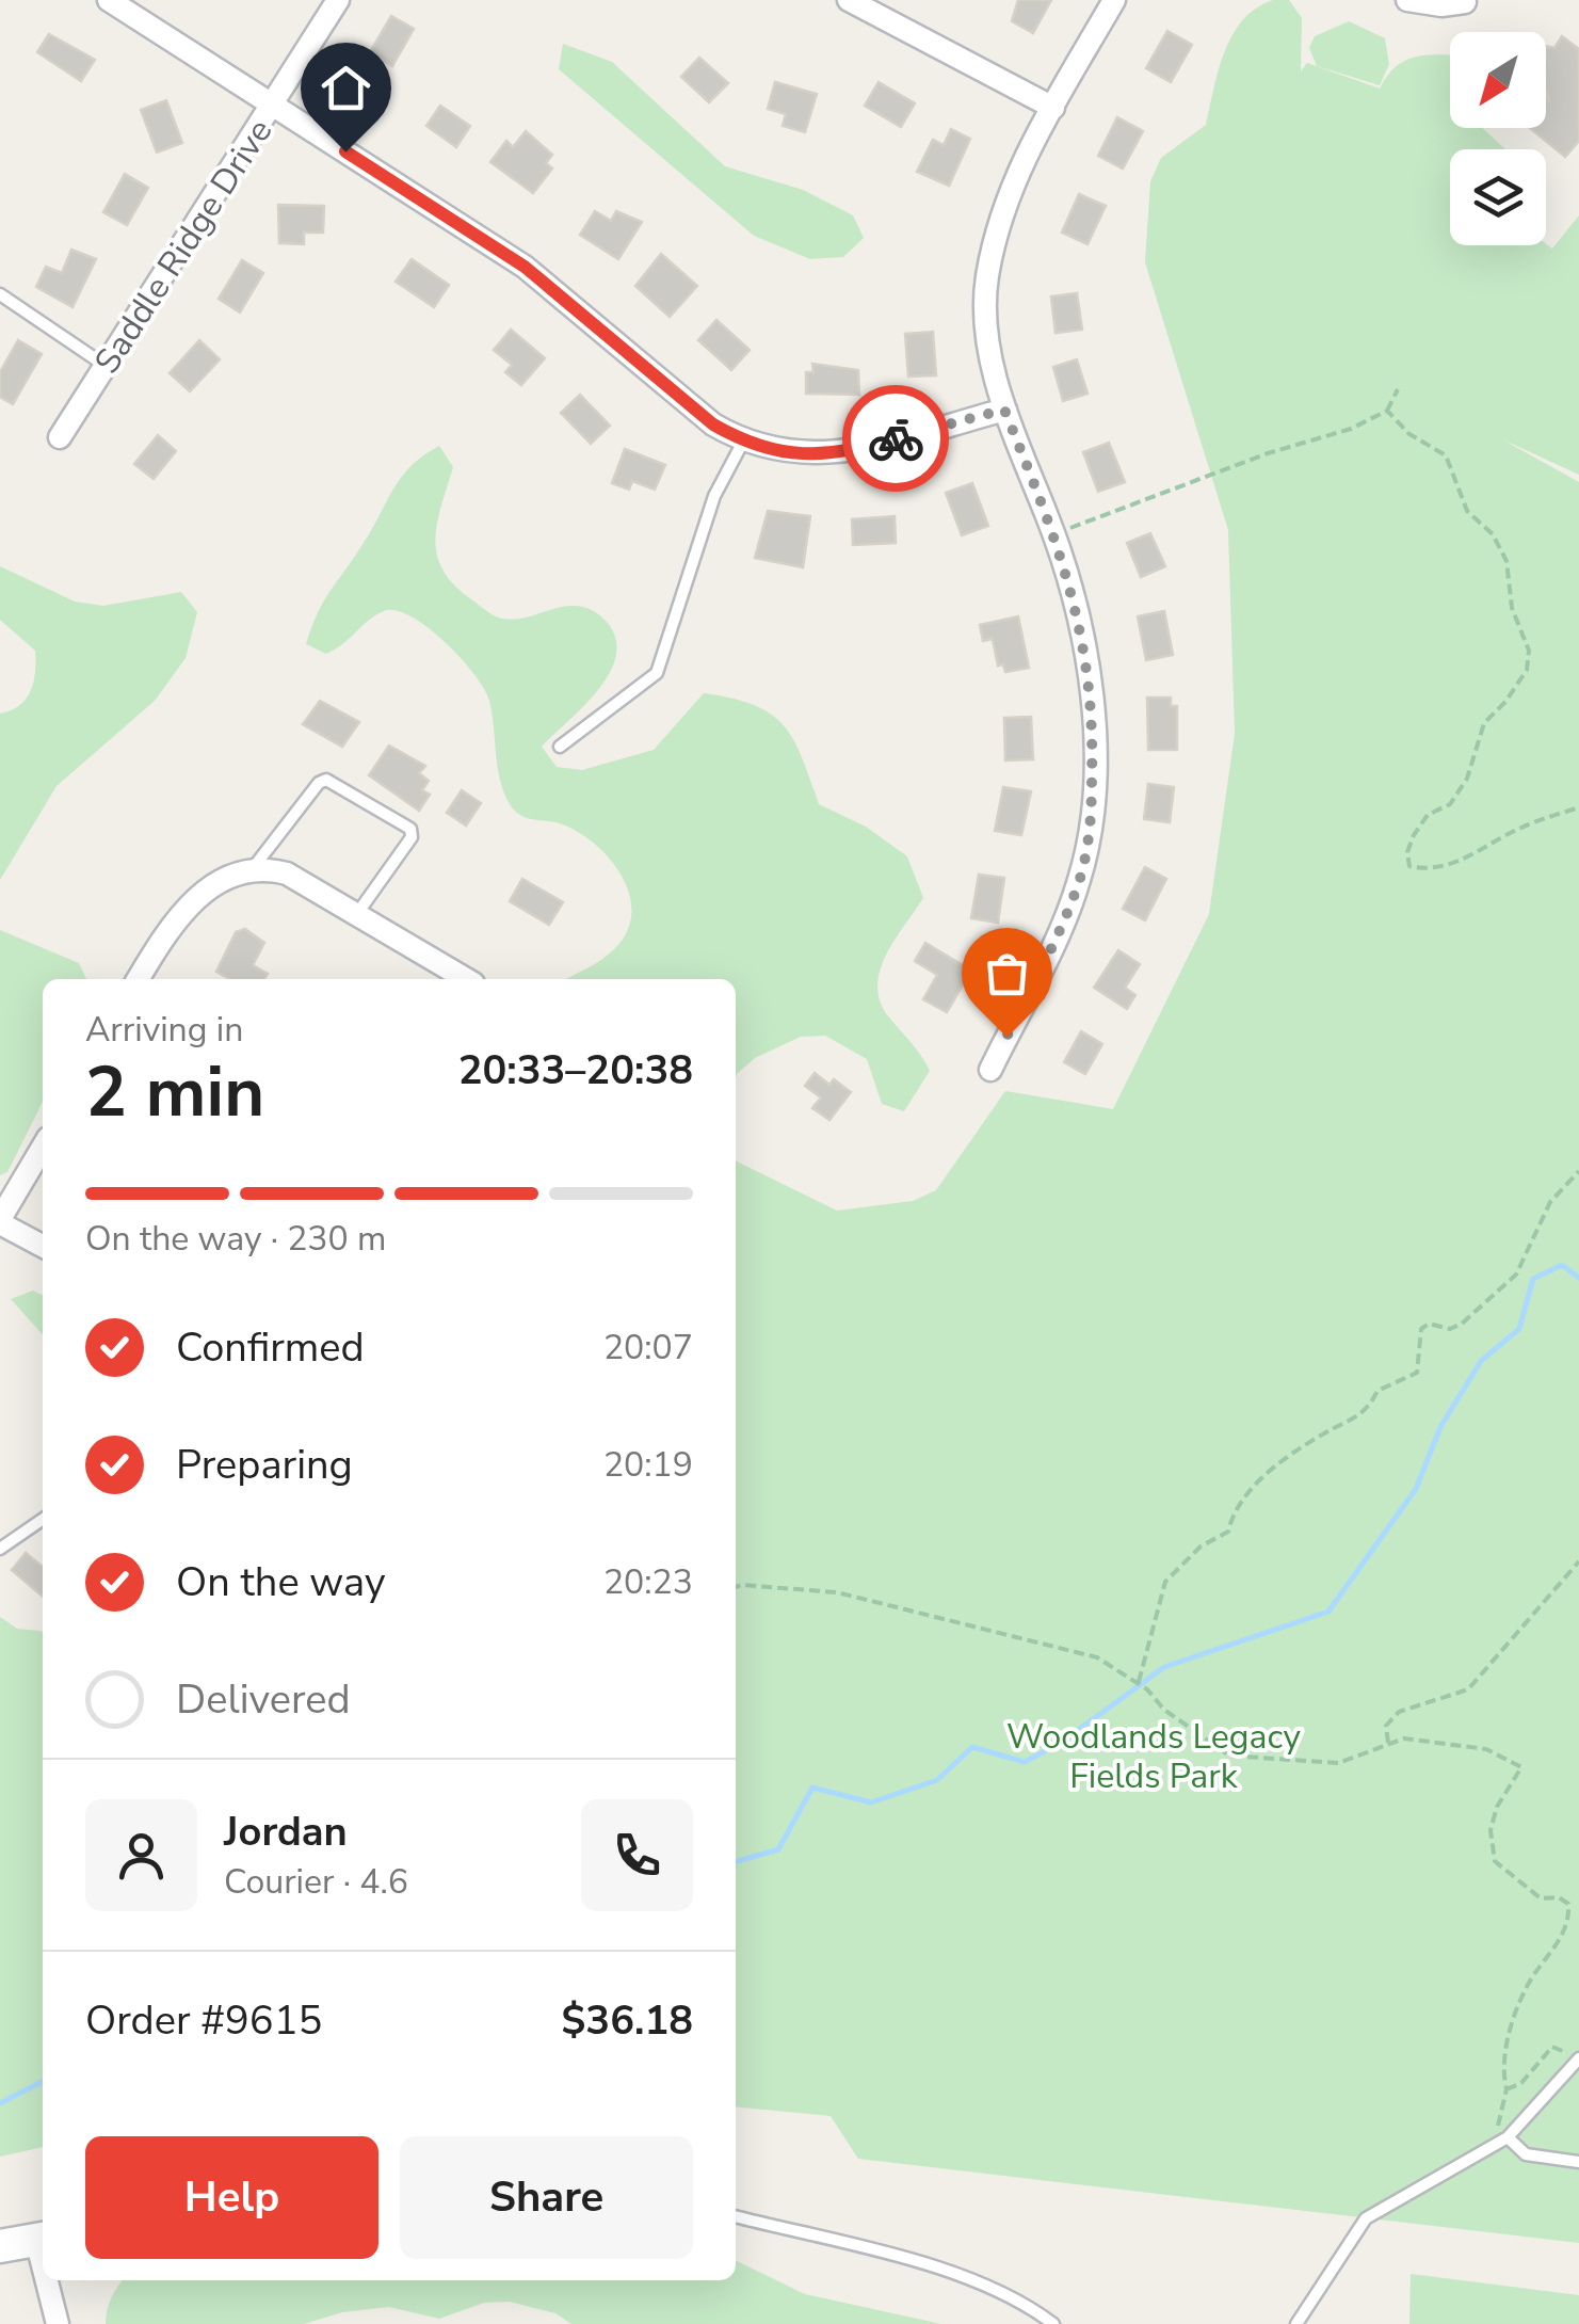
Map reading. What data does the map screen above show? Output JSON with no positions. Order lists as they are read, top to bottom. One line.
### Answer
{"streets":{"street":["Saddle Ridge Drive"]},"parks":["Woodlands Legacy Fields Park"],"north":"bottom left","page":{"heading":["2 min","Arriving in","20:33–20:38"],"panel":["Jordan","Courier · 4.6","Order #9615","$36.18"],"bar":"On the way · 230 m","list":[["Confirmed","20:07"],["Preparing","20:19"],["On the way","20:23"],"Delivered"],"buttons":["Help","Share"]}}
